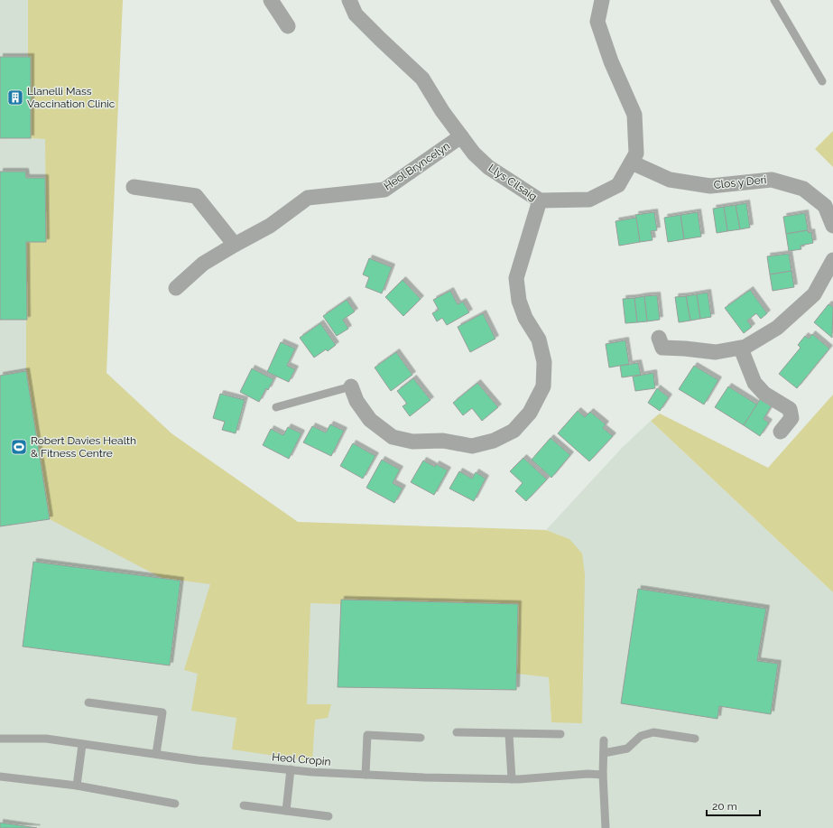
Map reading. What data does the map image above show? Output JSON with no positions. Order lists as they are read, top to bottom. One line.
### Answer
{"streets":{"street":["Heol Bryncelyn","Llys Cilsaig","Clos y Deri"],"lane":["Heol Cropin"]},"crossings":[["Heol Bryncelyn","Llys Cilsaig"],["Llys Cilsaig","Clos y Deri"]],"places":{"building":["Llanelli Mass Vaccination Clinic"],"sports":["Robert Davies Health & Fitness Centre"]},"scale_bar":"20 m"}
